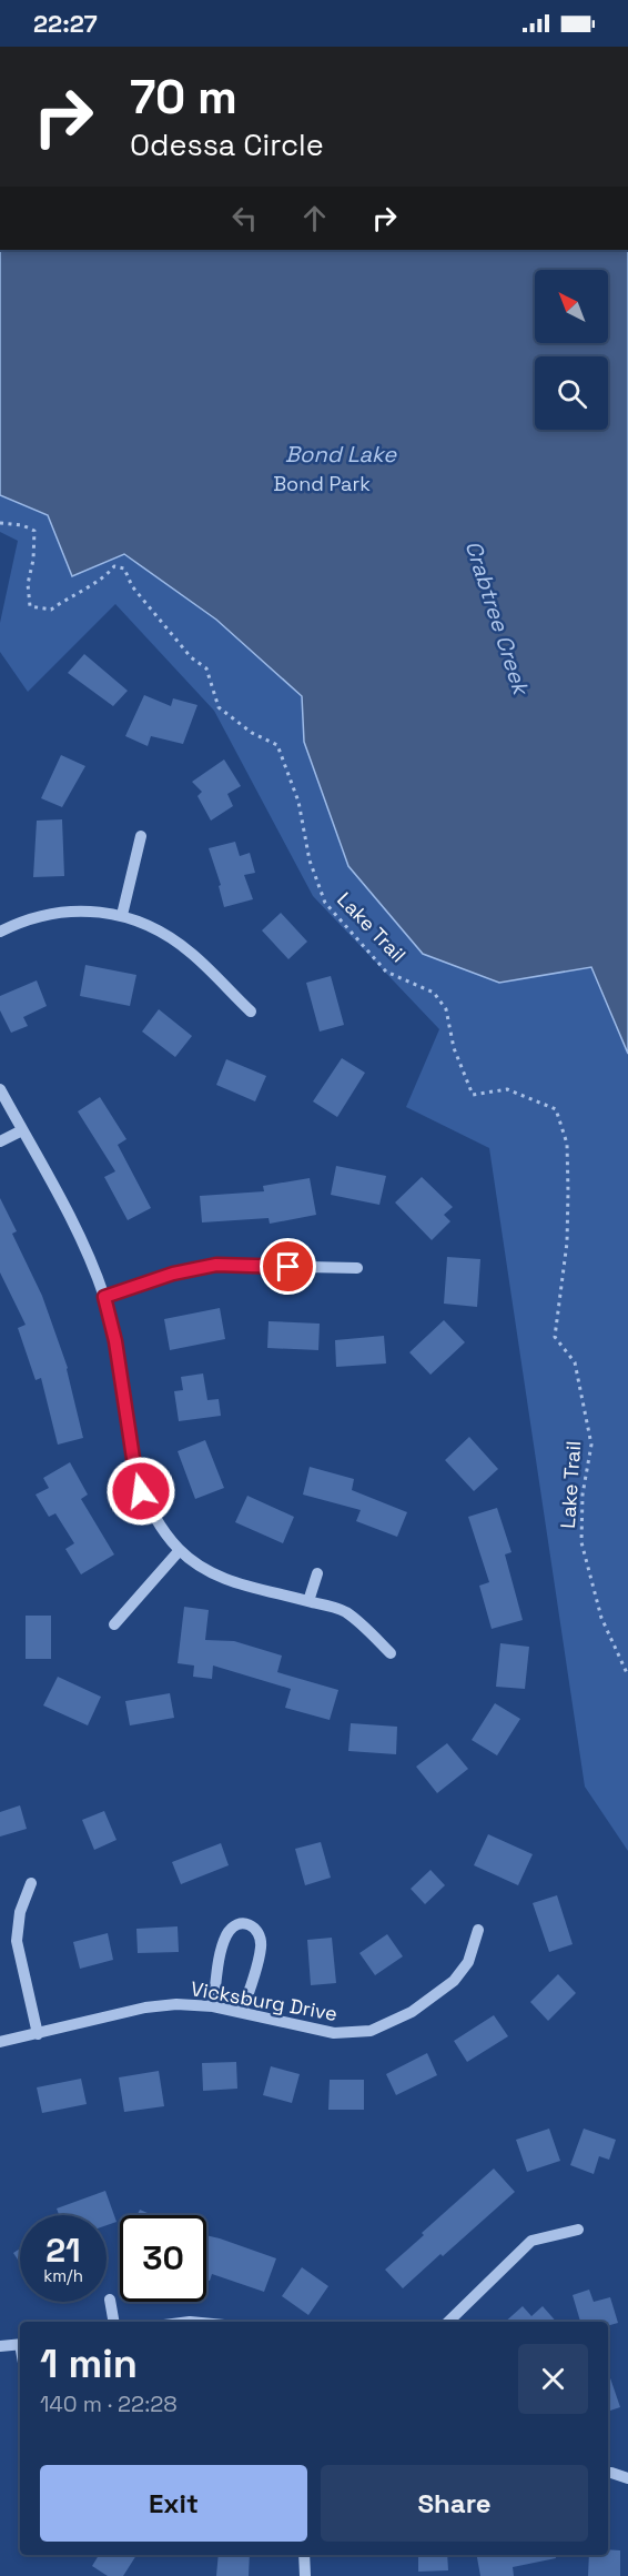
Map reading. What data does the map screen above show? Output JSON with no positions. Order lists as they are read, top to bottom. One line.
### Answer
{"streets":{"street":["Vicksburg Drive"],"path":["Lake Trail"]},"water":["Bond Lake","Crabtree Creek"],"parks":["Bond Park"],"north":"top left","page":{"status":"22:27","turn":["70 m","Odessa Circle"],"speed":"21 km/h","limit":"30","heading":["1 min","140 m · 22:28"],"buttons":["Exit","Share"]}}
